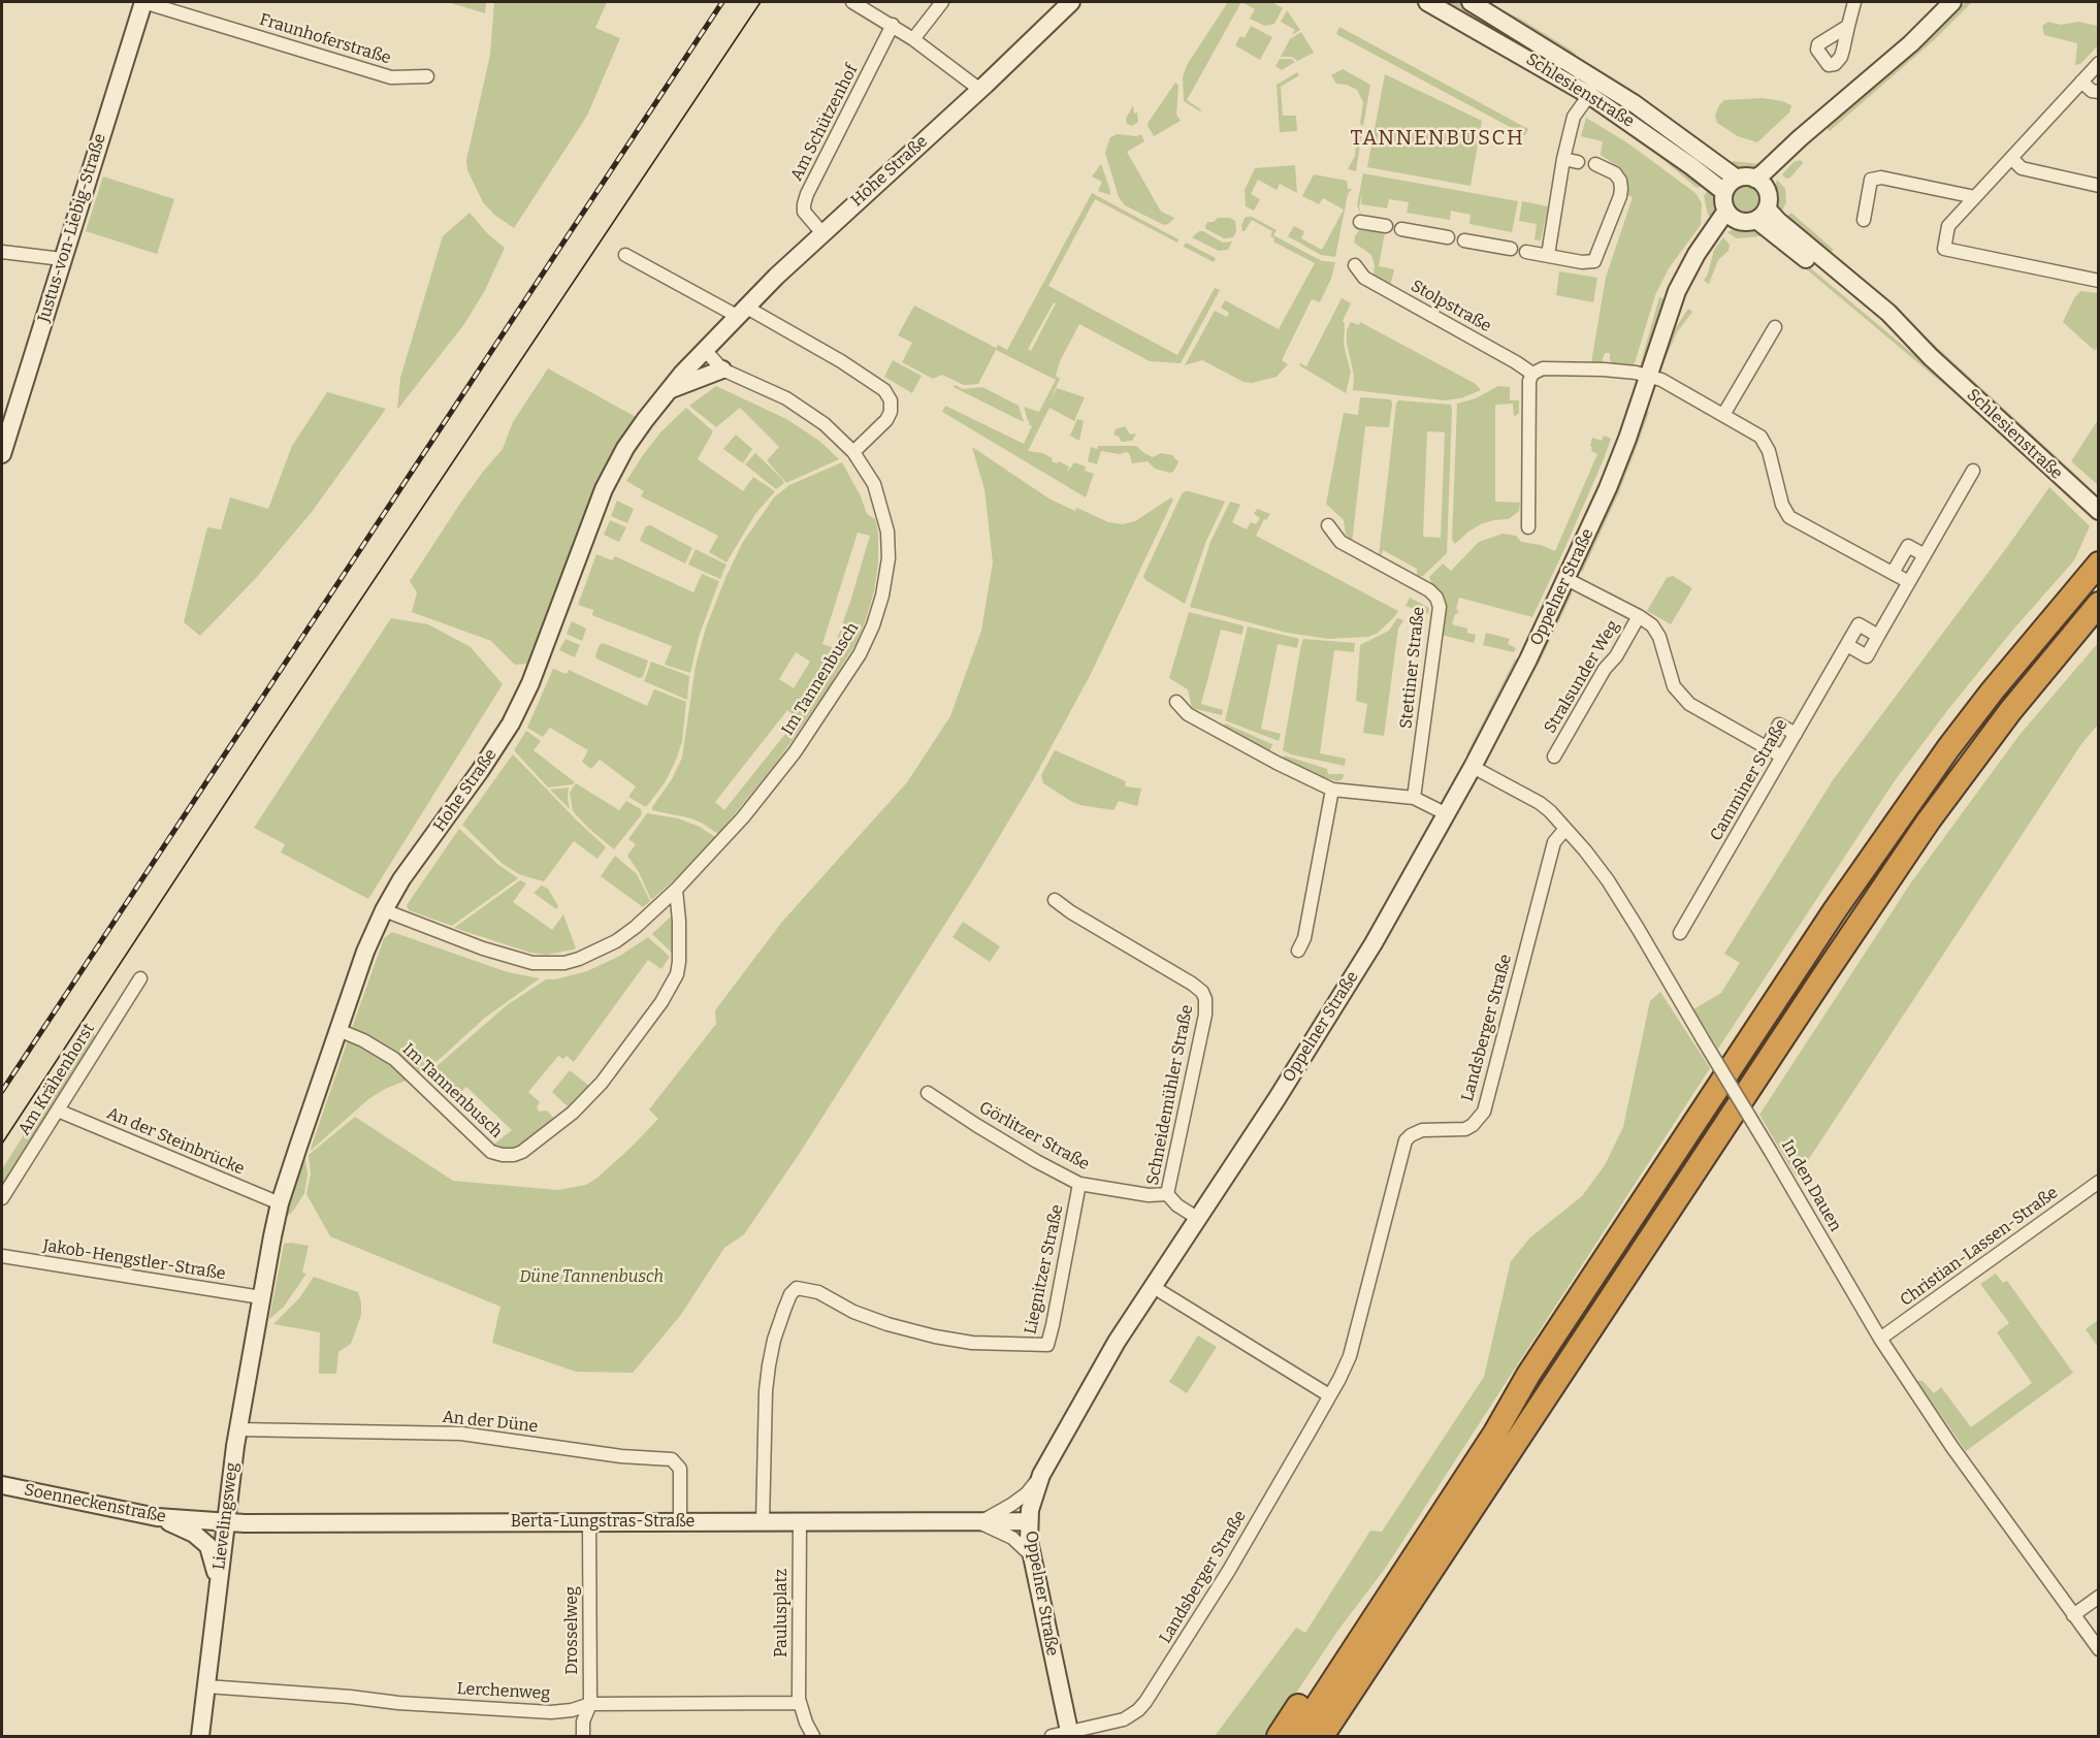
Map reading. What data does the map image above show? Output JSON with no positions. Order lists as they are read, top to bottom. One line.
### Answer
{"streets":{"street":["Fraunhoferstraße","Schlesienstraße","Am Schützenhof","Hohe Straße","Justus-von-Liebig-Straße","Stolpstraße","Oppelner Straße","Stettiner Straße","Stralsunder Weg","Im Tannenbusch","Camminer Straße","Landsberger Straße","Am Krähenhorst","Schneidemühler Straße","Görlitzer Straße","An der Steinbrücke","In den Dauen","Christian-Lassen-Straße","Jakob-Hengstler-Straße","Liegnitzer Straße","An der Düne","Soenneckenstraße","Lievelingsweg","Berta-Lungstras-Straße","Paulusplatz","Drosselweg","Lerchenweg"]},"crossings":[["Fraunhoferstraße","Justus-von-Liebig-Straße"],["Schlesienstraße","Oppelner Straße"],["Am Schützenhof","Hohe Straße"],["Hohe Straße","Im Tannenbusch"],["Hohe Straße","An der Steinbrücke"],["Hohe Straße","Jakob-Hengstler-Straße"],["Hohe Straße","Lievelingsweg"],["Oppelner Straße","Landsberger Straße"],["Oppelner Straße","Schneidemühler Straße"],["Oppelner Straße","In den Dauen"],["Oppelner Straße","Berta-Lungstras-Straße"],["Landsberger Straße","In den Dauen"],["Am Krähenhorst","An der Steinbrücke"],["Schneidemühler Straße","Görlitzer Straße"],["Görlitzer Straße","Liegnitzer Straße"],["In den Dauen","Christian-Lassen-Straße"],["Jakob-Hengstler-Straße","Lievelingsweg"],["Liegnitzer Straße","Berta-Lungstras-Straße"],["An der Düne","Lievelingsweg"],["An der Düne","Berta-Lungstras-Straße"],["Soenneckenstraße","Lievelingsweg"],["Soenneckenstraße","Berta-Lungstras-Straße"],["Lievelingsweg","Berta-Lungstras-Straße"],["Lievelingsweg","Lerchenweg"],["Berta-Lungstras-Straße","Paulusplatz"],["Berta-Lungstras-Straße","Drosselweg"],["Paulusplatz","Lerchenweg"],["Drosselweg","Lerchenweg"]],"districts":["TANNENBUSCH"],"parks":["Düne Tannenbusch"]}
